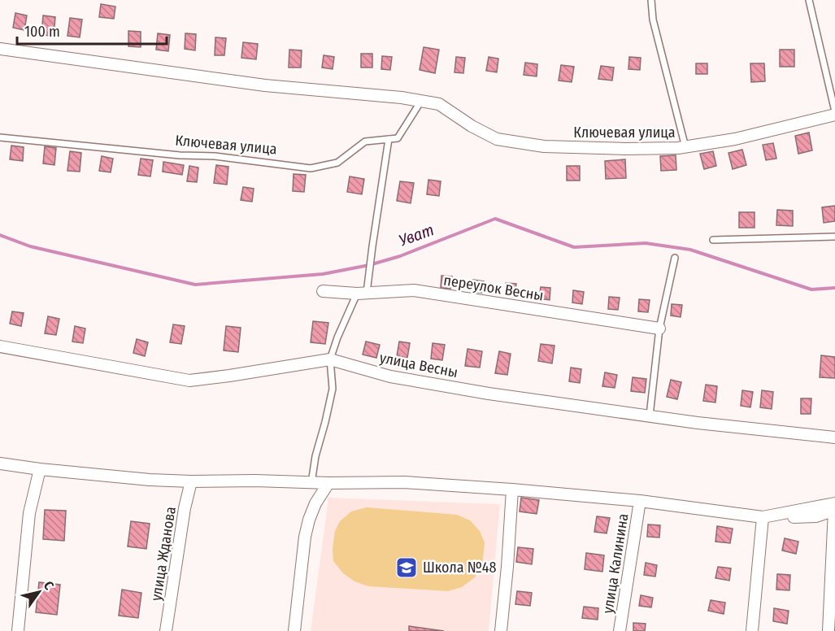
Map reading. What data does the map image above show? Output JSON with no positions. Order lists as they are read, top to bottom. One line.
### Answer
{"streets":{"street":["Ключевая улица","переулок Весны","улица Весны","улица Жданова","улица Калинина"]},"water":["Уват"],"places":{"school or university":["Школа №48"]},"scale_bar":"100 m","north":"top right"}
